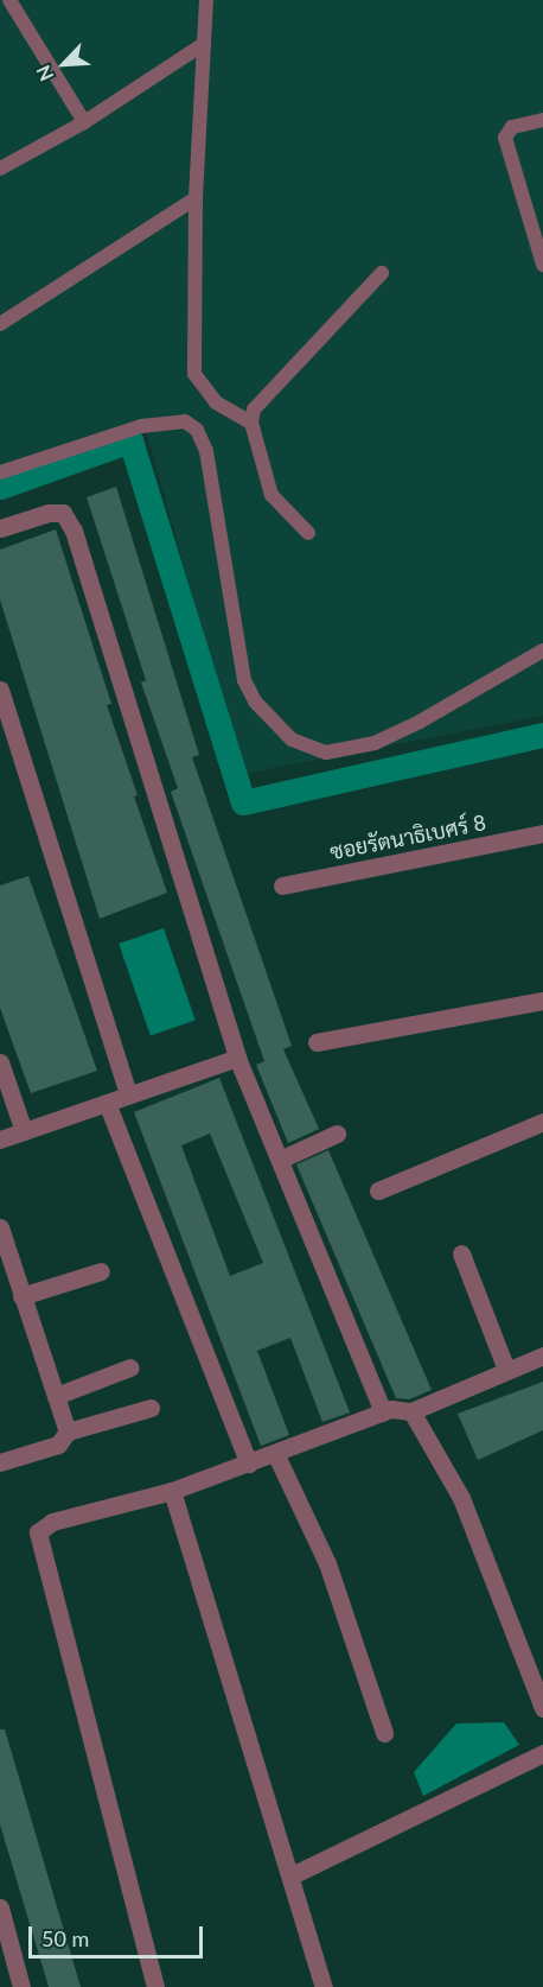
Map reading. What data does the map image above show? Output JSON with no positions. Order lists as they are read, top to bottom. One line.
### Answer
{"streets":{"street":["ซอยรัตนาธิเบศร์ 8"]},"scale_bar":"50 m","north":"bottom left"}
